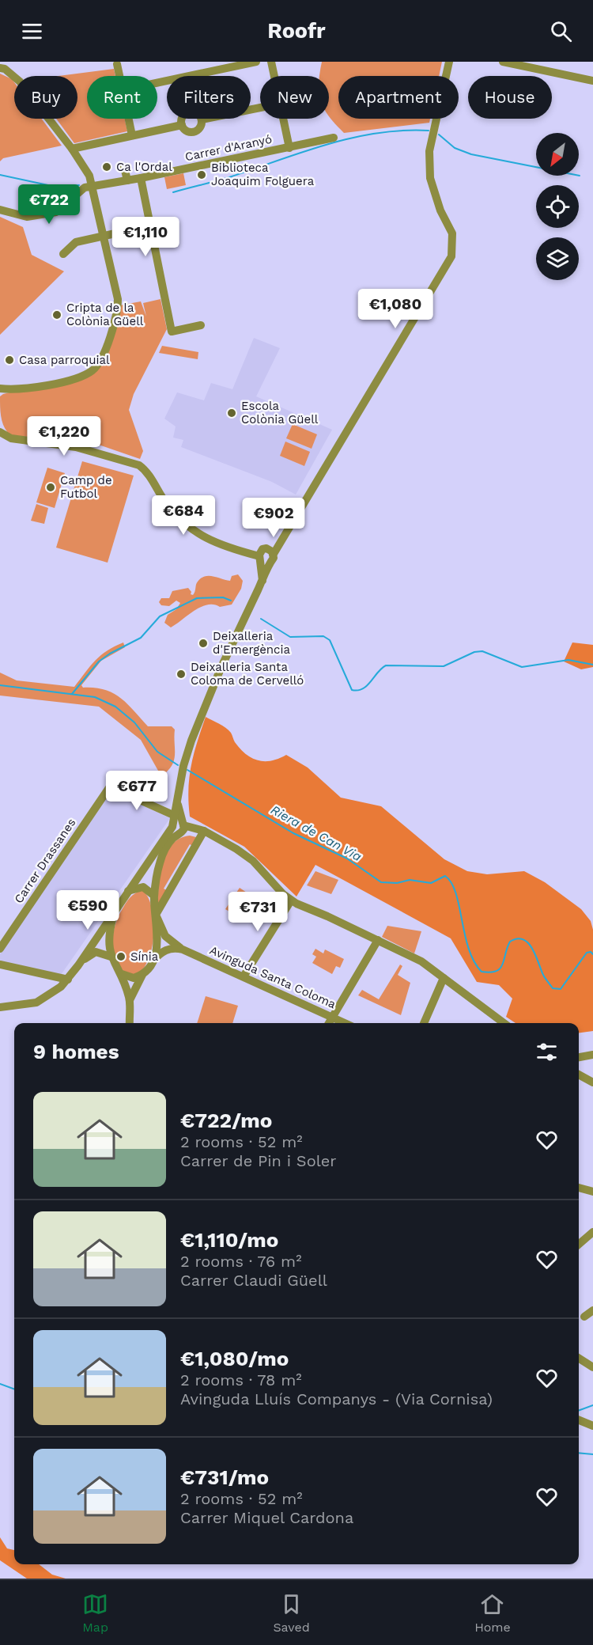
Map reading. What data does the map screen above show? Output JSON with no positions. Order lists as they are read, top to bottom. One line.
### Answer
{"streets":{"street":["Carrer d'Aranyó","Carrer Drassanes","Avinguda Santa Coloma"]},"water":["Riera de Can Via"],"places":["Ca l'Ordal","Biblioteca Joaquim Folguera","Cripta de la Colònia Güell","Casa parroquial","Escola Colònia Güell","Camp de Futbol","Deixalleria d'Emergència","Deixalleria Santa Coloma de Cervelló","Sínia"],"north":"bottom left","page":{"header":"Roofr","chip":["Buy","Rent","Filters","New","Apartment","House"],"price":["€722","€1,110","€1,080","€1,220","€684","€902","€677","€590","€731"],"heading":"9 homes","list":[{"name":"€722/mo","note":"2 rooms · 52 m² · Carrer de Pin i Soler"},{"name":"€1,110/mo","note":"2 rooms · 76 m² · Carrer Claudi Güell"},{"name":"€1,080/mo","note":"2 rooms · 78 m² · Avinguda Lluís Companys - (Via Cornisa)"},{"name":"€731/mo","note":"2 rooms · 52 m² · Carrer Miquel Cardona"}],"tabs":["Map","Saved","Home"]}}
